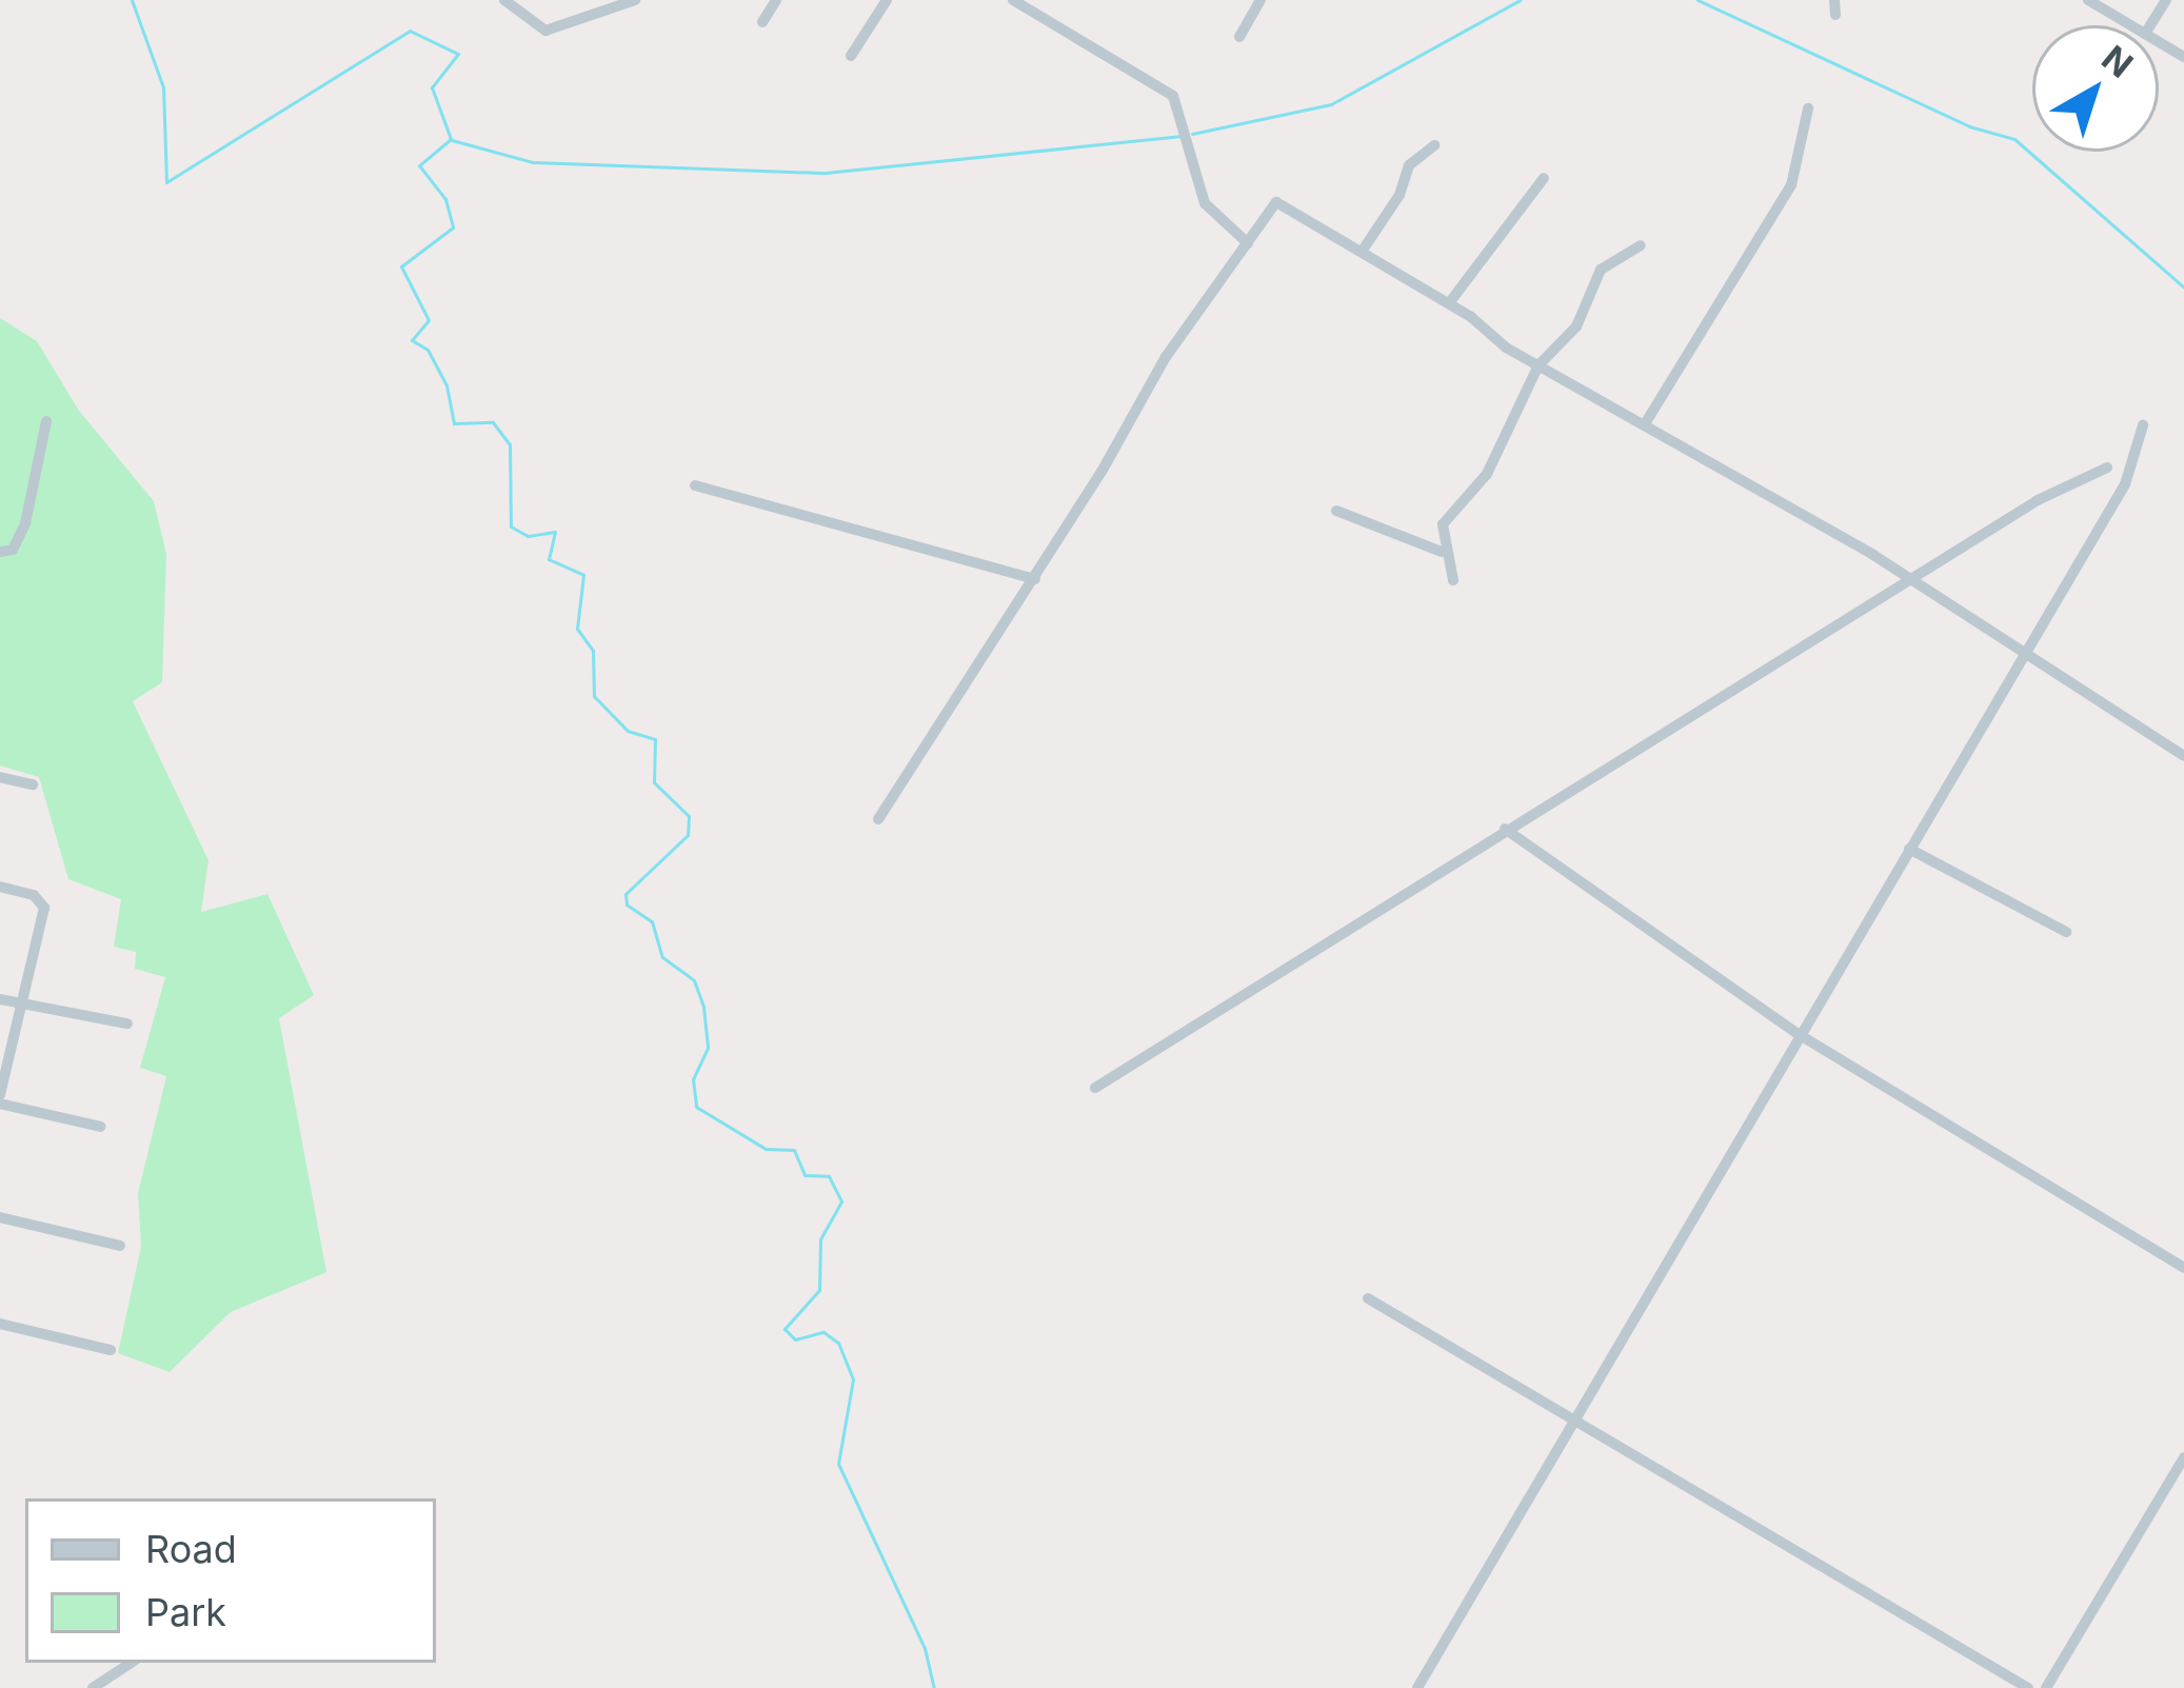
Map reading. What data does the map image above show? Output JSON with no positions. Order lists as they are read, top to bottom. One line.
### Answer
{"legend":["Road","Park"],"north":"top right"}
